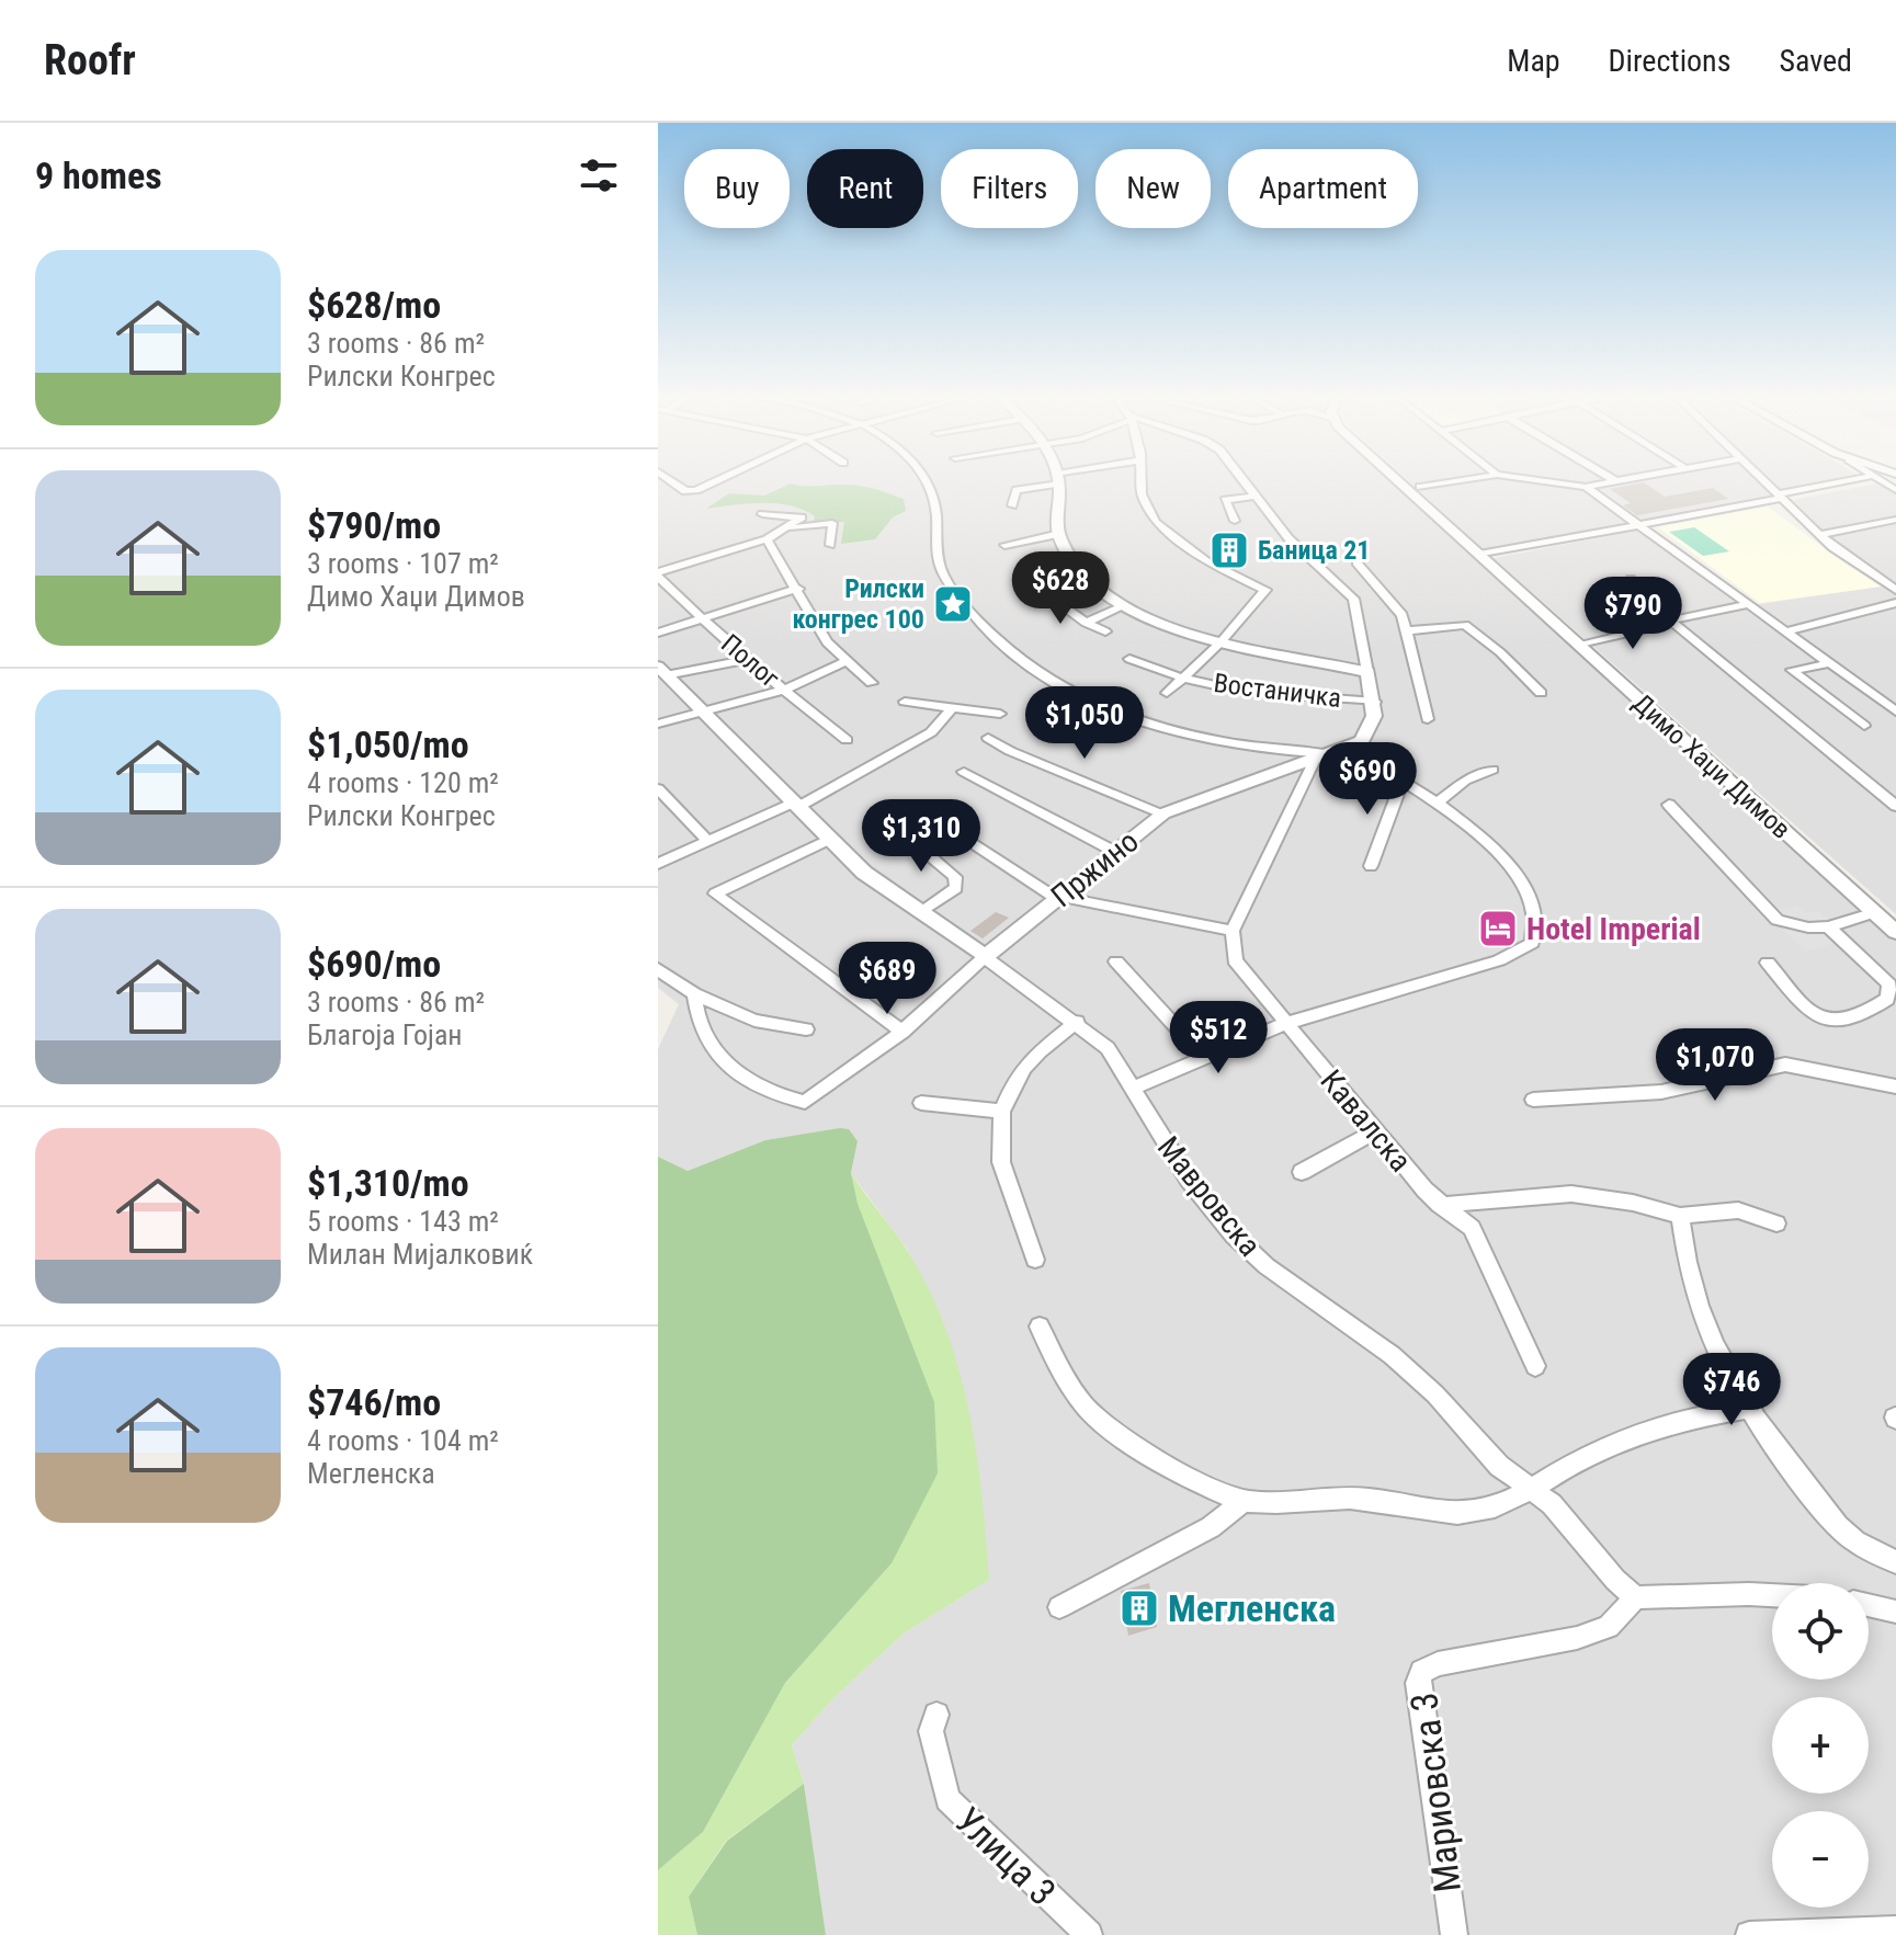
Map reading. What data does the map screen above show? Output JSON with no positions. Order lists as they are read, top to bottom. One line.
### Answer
{"streets":{"street":["Полог","Востаничка","Димо Хаџи Димов","Пржино","Кавалска","Мавровска","Мариовска 3","Улица 3"]},"crossings":[["Пржино","Мавровска"],["Мавровска","Мариовска 3"]],"places":{"building":["Баница 21","Мегленска"],"place":["Рилски конгрес 100"],"hotel":["Hotel Imperial"]},"page":{"header":"Roofr","nav":["Map","Directions","Saved"],"heading":"9 homes","chip":["Buy","Rent","Filters","New","Apartment"],"list":[{"name":"$628/mo","note":"3 rooms · 86 m² · Рилски Конгрес"},{"name":"$790/mo","note":"3 rooms · 107 m² · Димо Хаџи Димов"},{"name":"$1,050/mo","note":"4 rooms · 120 m² · Рилски Конгрес"},{"name":"$690/mo","note":"3 rooms · 86 m² · Благоја Гојан"},{"name":"$1,310/mo","note":"5 rooms · 143 m² · Милан Мијалковиќ"},{"name":"$746/mo","note":"4 rooms · 104 m² · Мегленска"}],"price":["$628","$790","$1,050","$690","$1,310","$689","$512","$1,070","$746"],"map_buttons":["+","−"]}}
